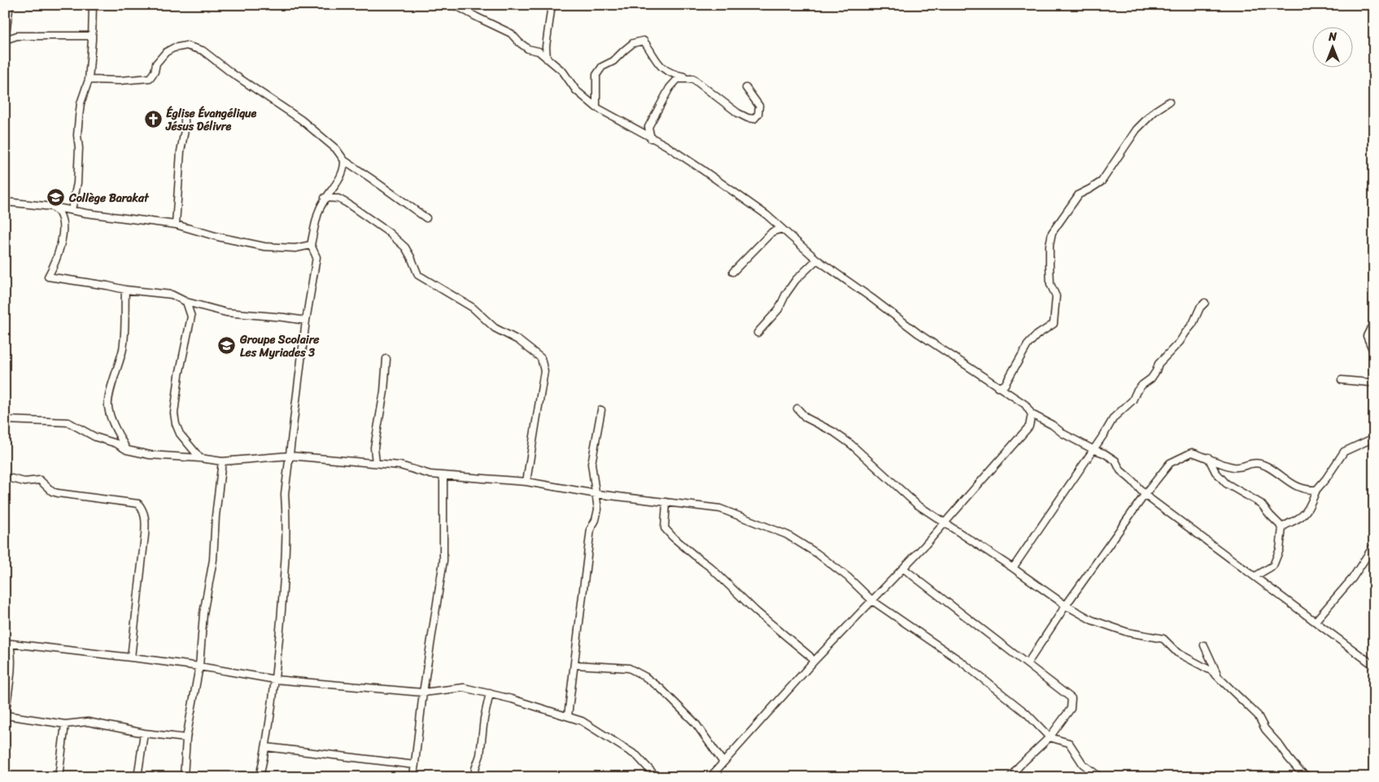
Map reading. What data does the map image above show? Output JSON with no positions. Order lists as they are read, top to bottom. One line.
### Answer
{"places":{"church":["Église Évangélique Jésus Délivre"],"school or university":["Collège Barakat","Groupe Scolaire Les Myriades 3"]},"north":"top"}
